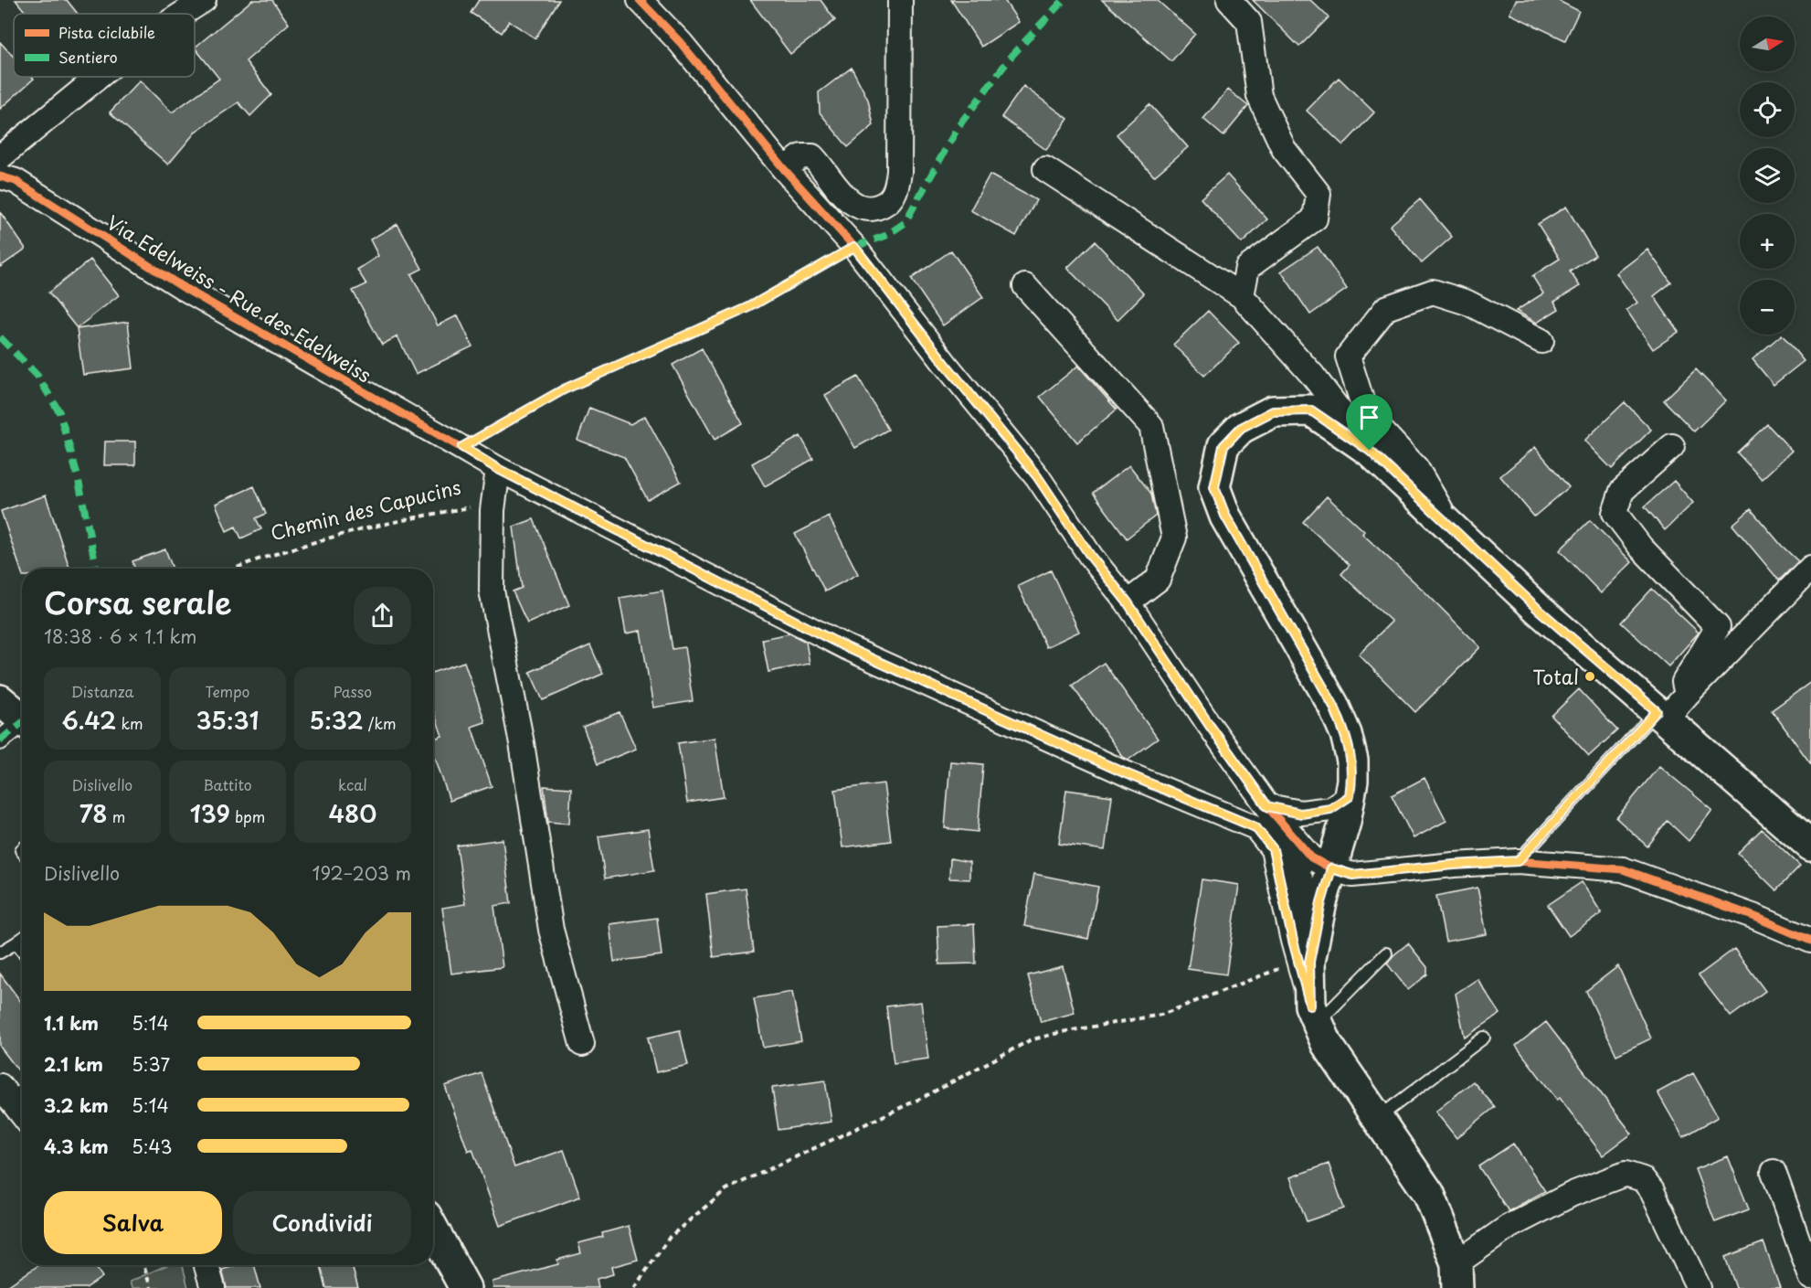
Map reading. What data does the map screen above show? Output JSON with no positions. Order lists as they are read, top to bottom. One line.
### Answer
{"streets":{"street":["Via Edelweiss - Rue des Edelweiss"],"path":["Chemin des Capucins"]},"places":["Total"],"legend":["Pista ciclabile","Sentiero"],"north":"right","page":{"map_buttons":["+","−"],"heading":["Corsa serale","18:38 · 6 × 1.1 km"],"stats":[["Distanza","6.42 km"],["Tempo","35:31"],["Passo","5:32 /km"],["Dislivello","78 m"],["Battito","139 bpm"],["kcal","480"]],"chart":["Dislivello","192–203 m"],"list":[{"name":"1.1 km","note":"5:14"},{"name":"2.1 km","note":"5:37"},{"name":"3.2 km","note":"5:14"},{"name":"4.3 km","note":"5:43"}],"buttons":["Salva","Condividi"]}}
